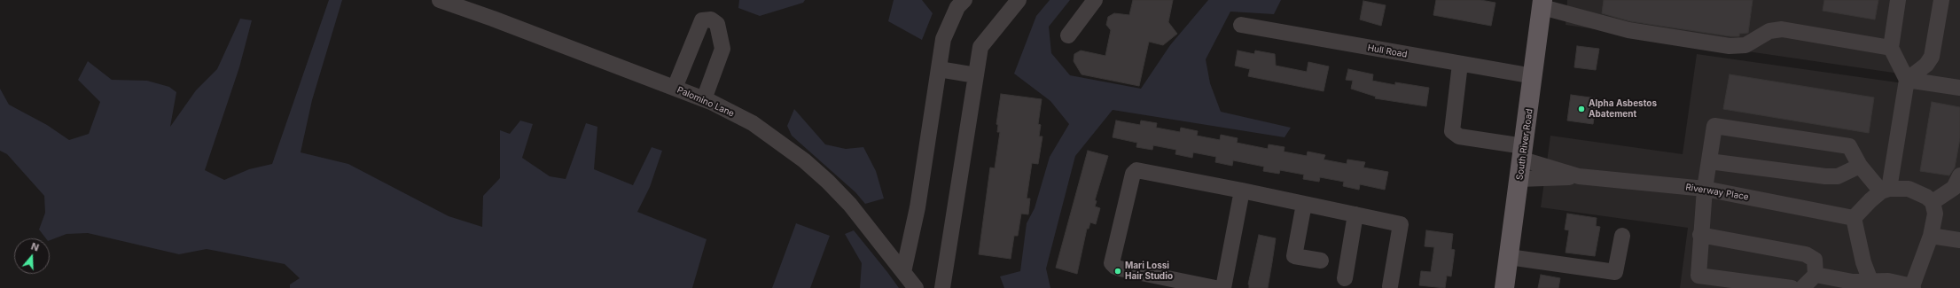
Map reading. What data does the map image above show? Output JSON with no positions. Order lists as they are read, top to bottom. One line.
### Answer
{"streets":{"main road":["South River Road"],"street":["Hull Road","Palomino Lane","Riverway Place"]},"crossings":[["Hull Road","South River Road"],["Hull Road","Riverway Place"],["South River Road","Riverway Place"]],"places":["Alpha Asbestos Abatement","Mari Lossi Hair Studio"],"north":"top"}
